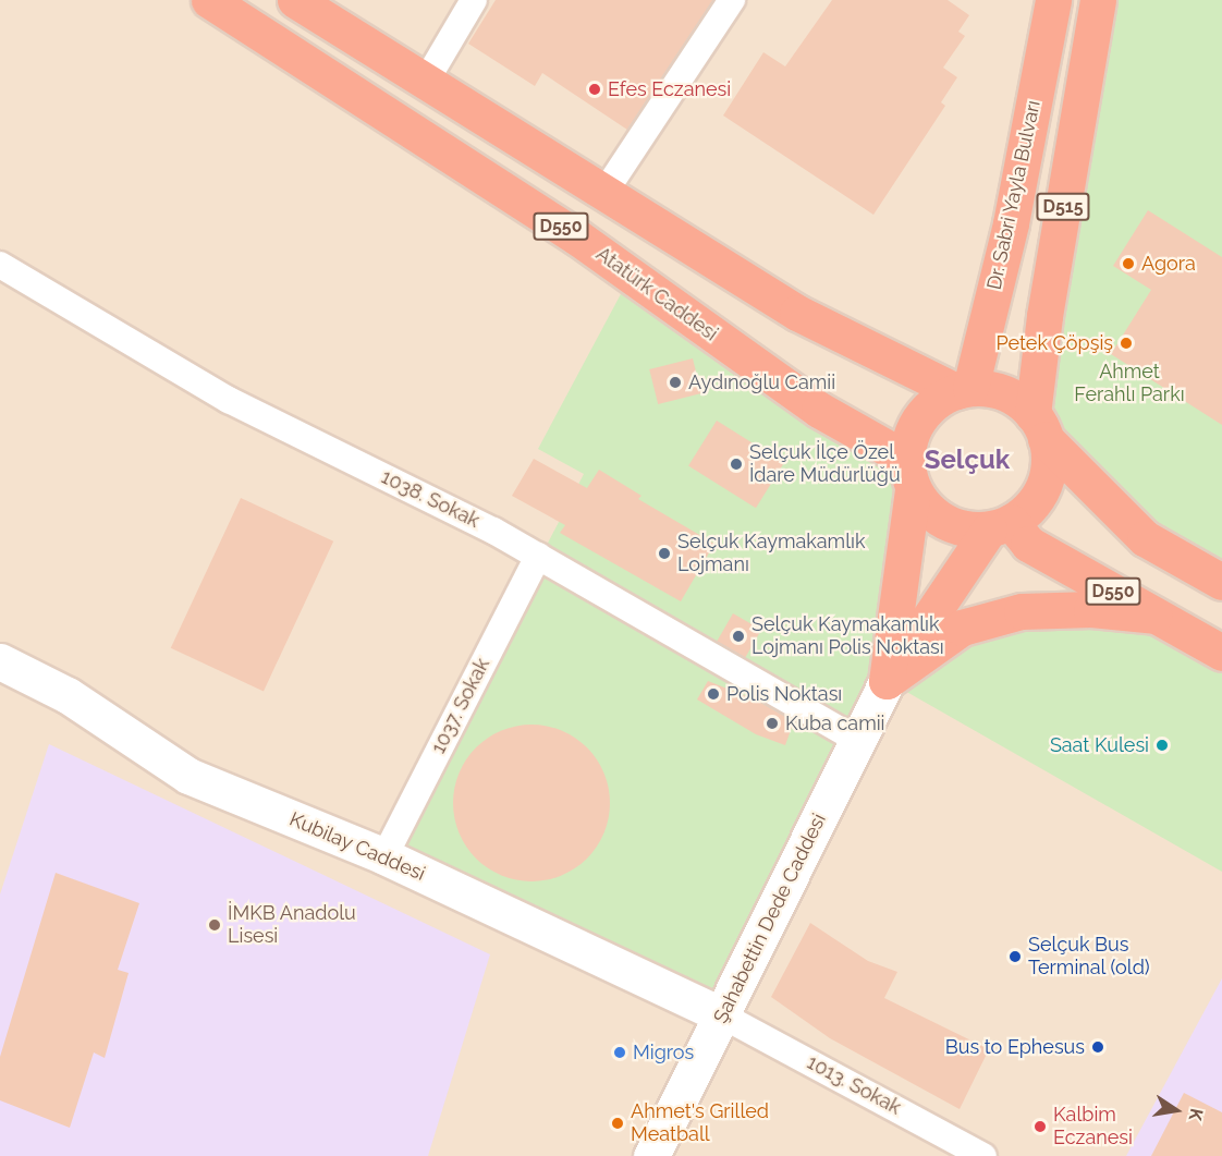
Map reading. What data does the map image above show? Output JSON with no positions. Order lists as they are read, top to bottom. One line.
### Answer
{"streets":{"highway":["Dr. Sabri Yayla Bulvarı","D515","D550","Atatürk Caddesi"],"street":["1038. Sokak","1037. Sokak","Kubilay Caddesi","Şahabettin Dede Caddesi","1013. Sokak"]},"crossings":[["Dr. Sabri Yayla Bulvarı","D515"],["Dr. Sabri Yayla Bulvarı","D550"],["Dr. Sabri Yayla Bulvarı","Atatürk Caddesi"],["D515","D550"],["D515","Atatürk Caddesi"],["D550","Atatürk Caddesi"],["1038. Sokak","1037. Sokak"],["1038. Sokak","Şahabettin Dede Caddesi"],["1037. Sokak","Kubilay Caddesi"],["Kubilay Caddesi","Şahabettin Dede Caddesi"],["Kubilay Caddesi","1013. Sokak"],["Şahabettin Dede Caddesi","1013. Sokak"]],"districts":["Selçuk"],"parks":["Ahmet Ferahlı Parkı"],"places":["Efes Eczanesi","Agora","Petek Çöpşiş","Aydınoğlu Camii","Selçuk İlçe Özel İdare Müdürlüğü","Selçuk Kaymakamlık Lojmanı","Selçuk Kaymakamlık Lojmanı Polis Noktası","Polis Noktası","Kuba camii","Saat Kulesi","İMKB Anadolu Lisesi","Selçuk Bus Terminal (old)","Bus to Ephesus","Migros","Ahmet's Grilled Meatball","Kalbim Eczanesi"],"north":"right"}
